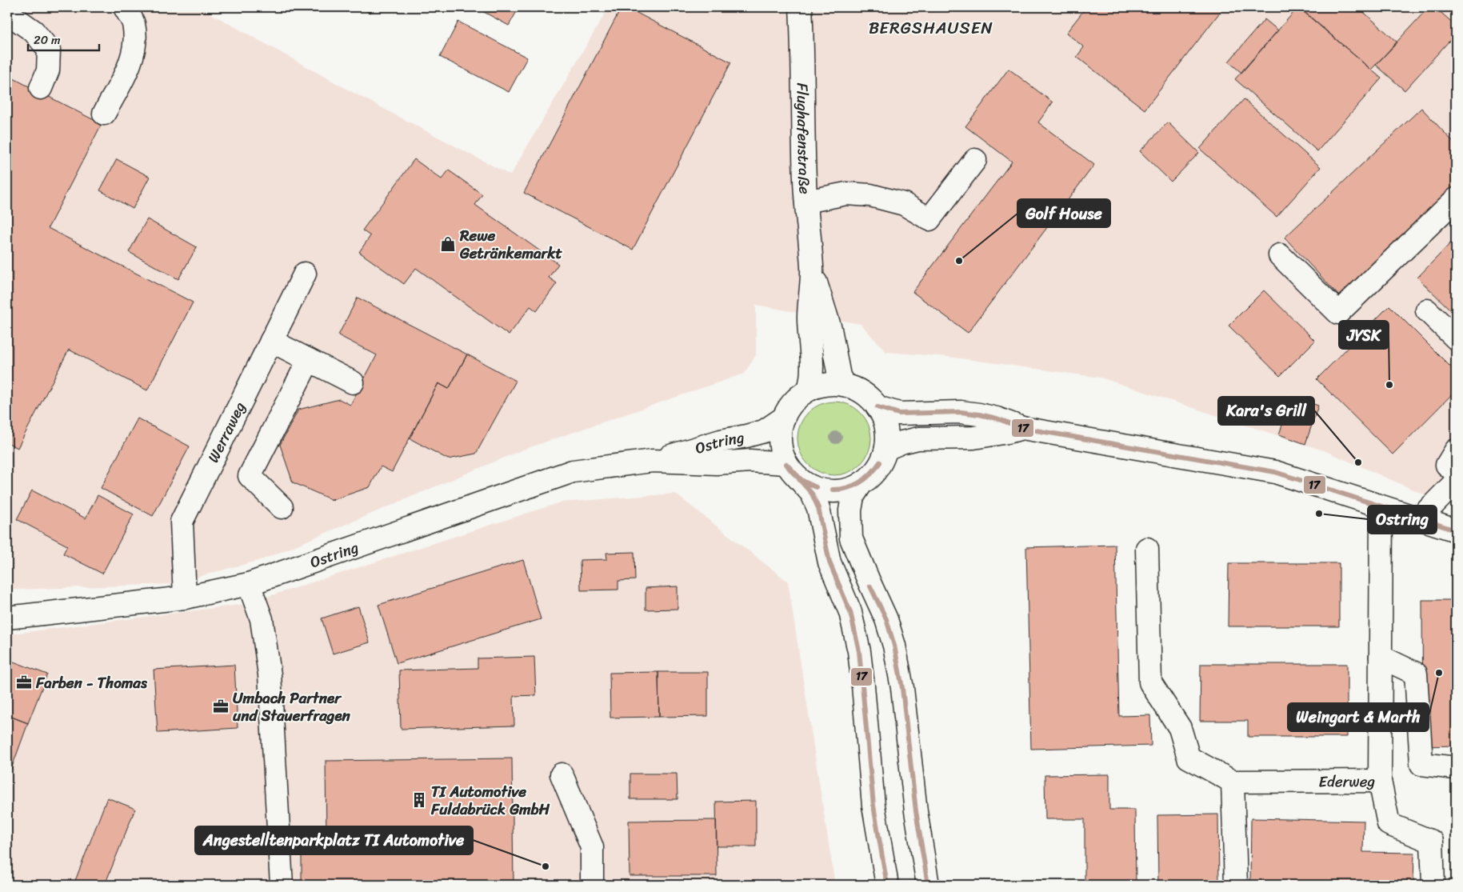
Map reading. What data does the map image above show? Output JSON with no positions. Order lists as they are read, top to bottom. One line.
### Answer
{"streets":{"street":["Flughafenstraße","Werraweg","Ostring","Ederweg"]},"crossings":[["Flughafenstraße","Ostring"],["Werraweg","Ostring"]],"districts":["BERGSHAUSEN"],"places":{"shop":["Rewe Getränkemarkt"],"other":["Golf House","JYSK","Kara's Grill","Ostring","Weingart & Marth","Angestelltenparkplatz TI Automotive"],"office":["Farben - Thomas","Umbach Partner und Stauerfragen"],"building":["TI Automotive Fuldabrück GmbH"]},"lines":["transit line 17"],"scale_bar":"20 m"}
